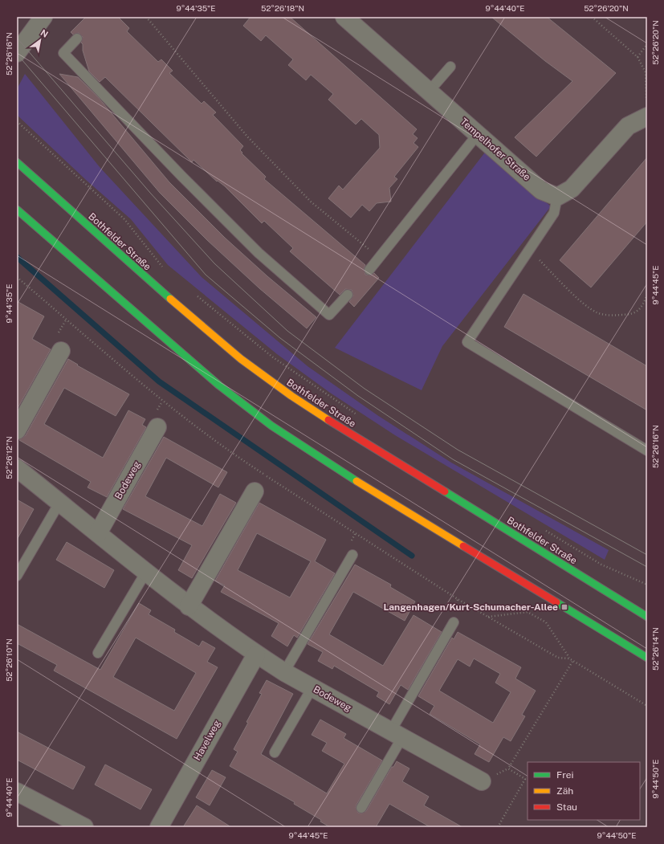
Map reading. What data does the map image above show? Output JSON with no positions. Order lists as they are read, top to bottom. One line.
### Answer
{"streets":{"main road":["Bothfelder Straße"],"street":["Tempelhofer Straße","Bodeweg","Havelweg"]},"crossings":[["Bodeweg","Havelweg"]],"places":{"transit":["Langenhagen/Kurt-Schumacher-Allee"]},"legend":["Frei","Zäh","Stau"],"north":"top right","coordinates":["9°44'35\"E","52°26'18\"N","9°44'40\"E","52°26'20\"N","52°26'16\"N","9°44'45\"E","52°26'12\"N","52°26'14\"N","52°26'10\"N","9°44'50\"E"]}
